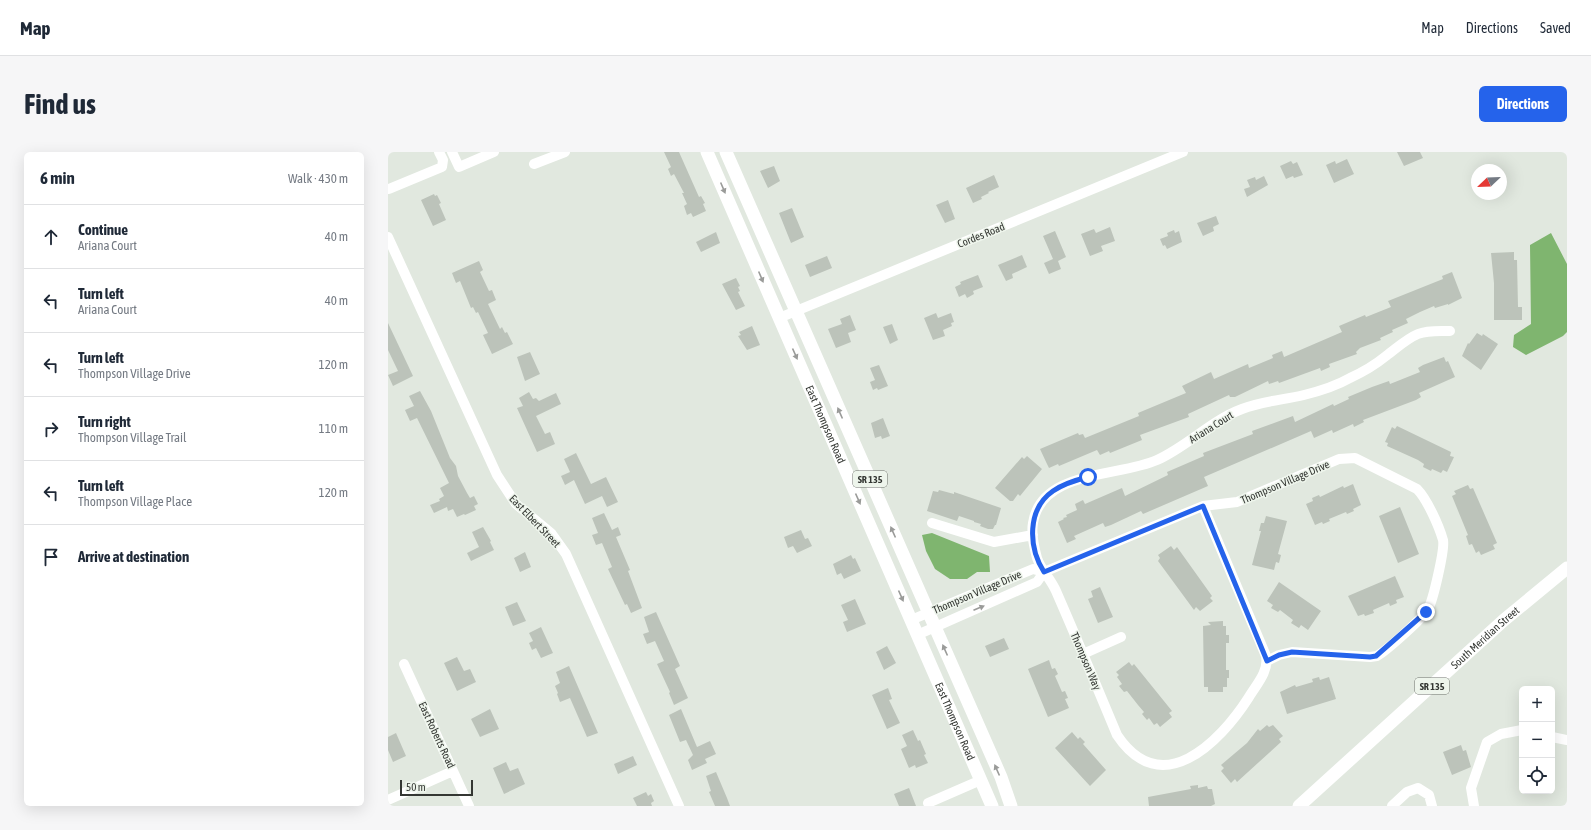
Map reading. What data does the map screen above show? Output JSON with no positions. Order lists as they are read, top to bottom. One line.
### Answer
{"streets":{"main road":["East Thompson Road","SR 135","South Meridian Street"],"street":["Cordes Road","Ariana Court","Thompson Village Drive","East Elbert Street","Thompson Way","East Roberts Road"]},"crossings":[["Cordes Road","East Thompson Road"],["East Thompson Road","Thompson Village Drive"],["Ariana Court","Thompson Village Drive"],["Ariana Court","Thompson Way"],["Thompson Village Drive","Thompson Way"]],"scale_bar":"50 m","north":"bottom left","page":{"header":"Map","nav":["Map","Directions","Saved"],"buttons":"Directions","title":"Find us","heading":["6 min","Walk · 430 m"],"list":[["Continue","Ariana Court","40 m"],["Turn left","Ariana Court","40 m"],["Turn left","Thompson Village Drive","120 m"],["Turn right","Thompson Village Trail","110 m"],["Turn left","Thompson Village Place","120 m"],"Arrive at destination"],"map_buttons":["+","−"],"scale":"50 m"}}
